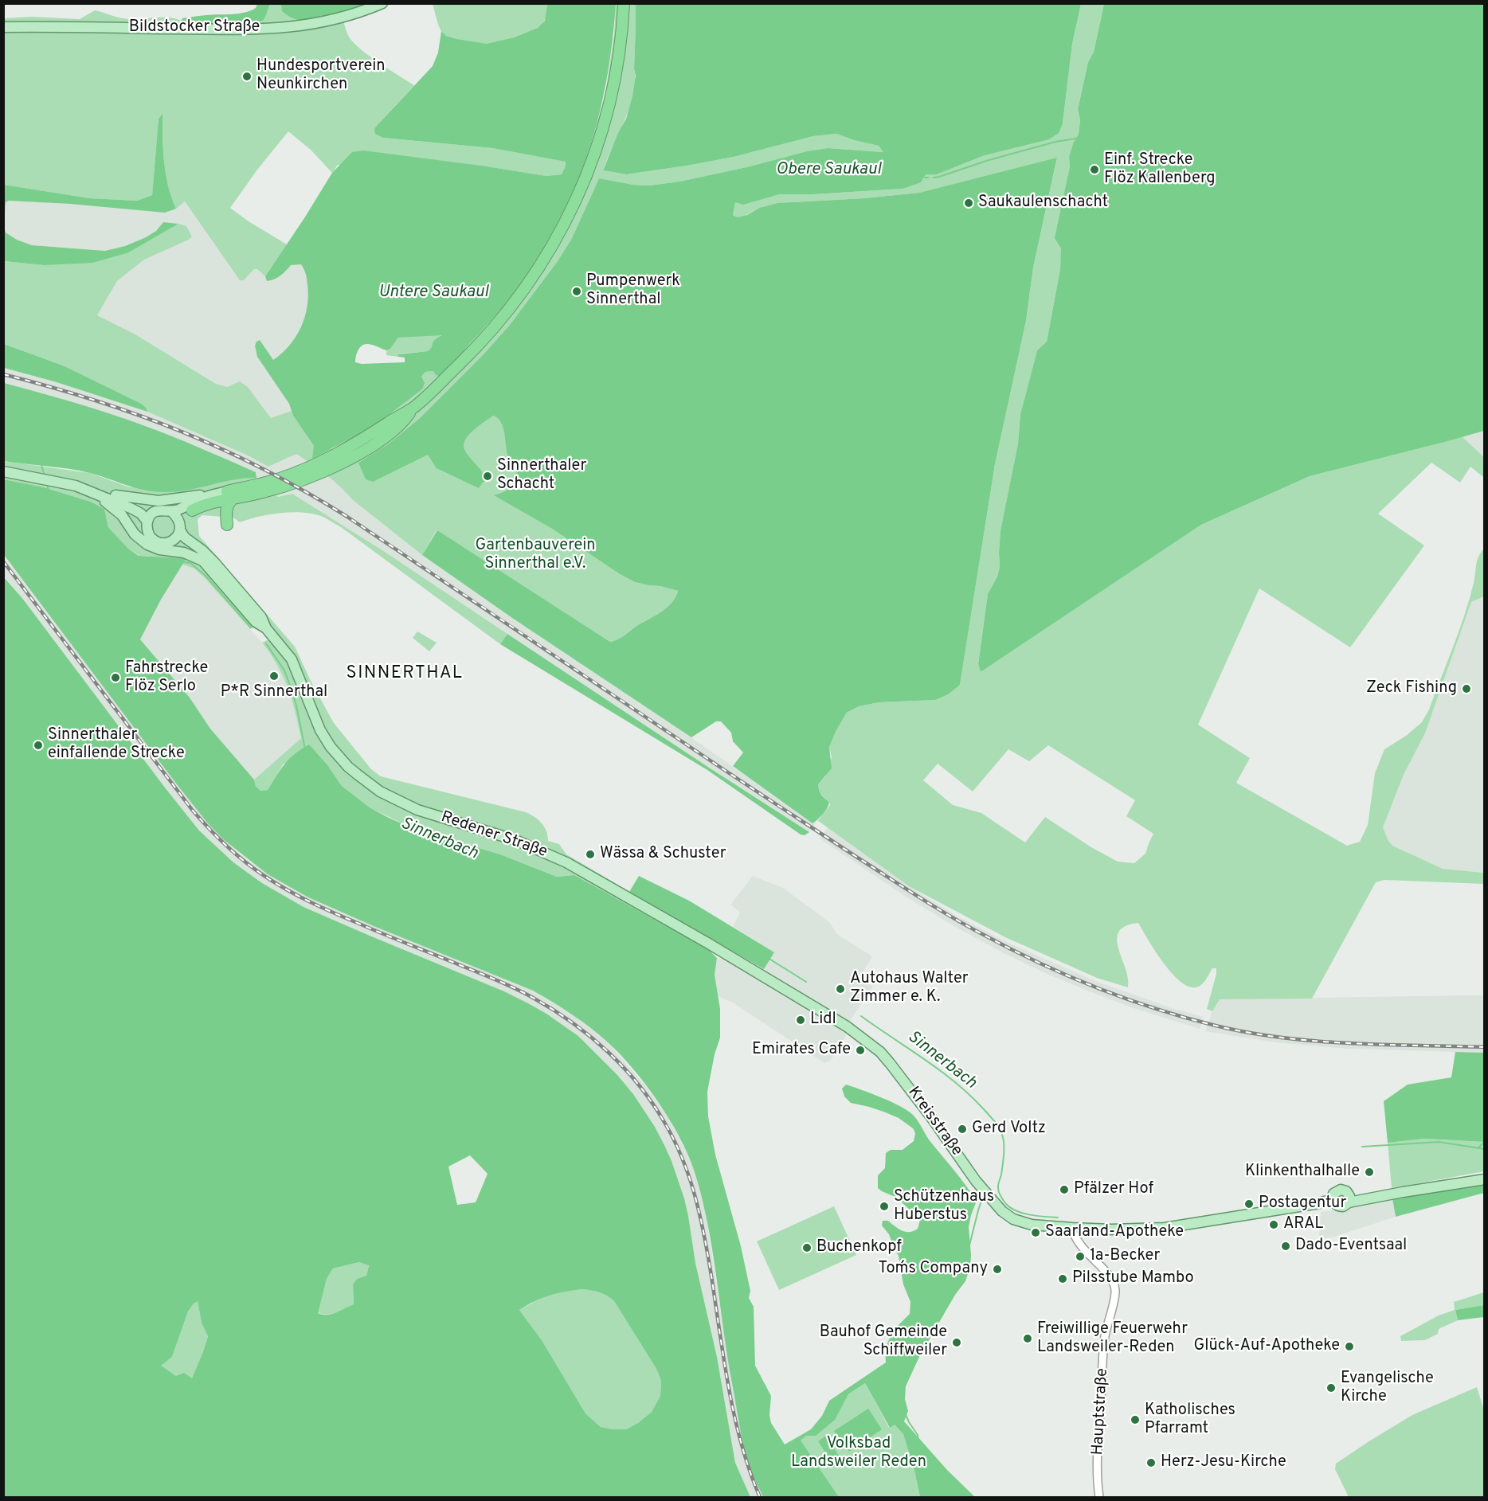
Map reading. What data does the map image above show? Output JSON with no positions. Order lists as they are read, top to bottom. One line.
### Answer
{"streets":{"main road":["Bildstocker Straße","Redener Straße","Kreisstraße"],"street":["Hauptstraße"]},"crossings":[["Redener Straße","Kreisstraße"],["Kreisstraße","Hauptstraße"]],"districts":["SINNERTHAL"],"water":["Obere Saukaul","Untere Saukaul","Sinnerbach"],"parks":["Gartenbauverein Sinnerthal e.V.","Volksbad Landsweiler Reden"],"places":["Hundesportverein Neunkirchen","Einf. Strecke Flöz Kallenberg","Saukaulenschacht","Pumpenwerk Sinnerthal","Sinnerthaler Schacht","P*R Sinnerthal","Fahrstrecke Flöz Serlo","Zeck Fishing","Sinnerthaler einfallende Strecke","Wässa & Schuster","Autohaus Walter Zimmer e. K.","Lidl","Emirates Cafe","Gerd Voltz","Klinkenthalhalle","Pfälzer Hof","Postagentur","Schützenhaus Huberstus","ARAL","Saarland-Apotheke","Dado-Eventsaal","Buchenkopf","1a-Becker","Tom´s Company","Pilsstube Mambo","Freiwillige Feuerwehr Landsweiler-Reden","Bauhof Gemeinde Schiffweiler","Glück-Auf-Apotheke","Evangelische Kirche","Katholisches Pfarramt","Herz-Jesu-Kirche"]}
